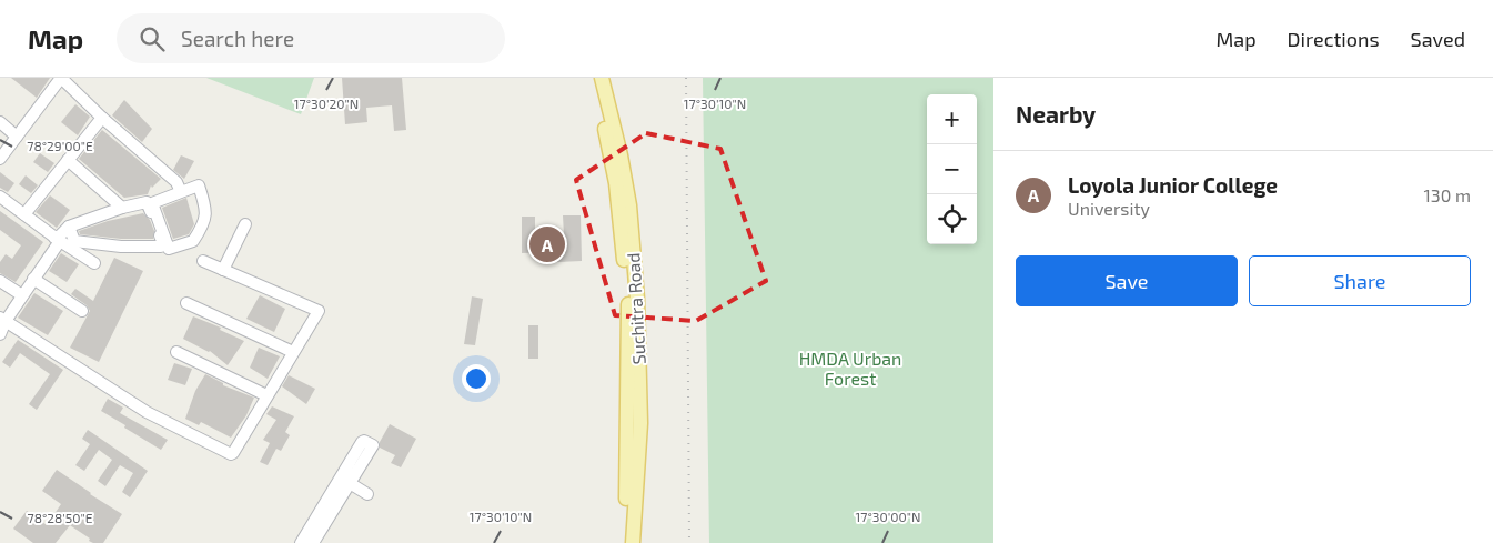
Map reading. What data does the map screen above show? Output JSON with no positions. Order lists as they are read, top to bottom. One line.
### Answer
{"streets":{"main road":["Suchitra Road"]},"parks":["HMDA Urban Forest"],"page":{"header":"Map","search":"Search here","nav":["Map","Directions","Saved"],"heading":"Nearby","map_buttons":["+","−"],"list":[{"mark":"A","name":"Loyola Junior College","note":"University","value":"130 m"}],"pins":"A","buttons":["Save","Share"]},"coordinates":["17°30'20\"N","17°30'10\"N","78°29'00\"E","17°30'00\"N","78°28'50\"E"]}
